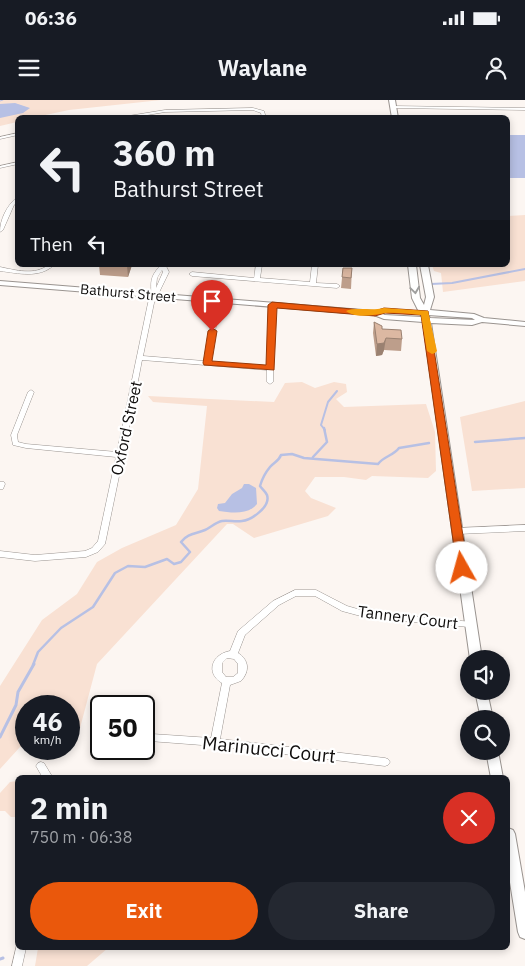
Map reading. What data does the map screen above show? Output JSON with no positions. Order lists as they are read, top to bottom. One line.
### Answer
{"streets":{"main road":["Bathurst Street"],"street":["Oxford Street","Tannery Court","Marinucci Court"]},"crossings":[["Bathurst Street","Oxford Street"]],"page":{"status":"06:36","header":"Waylane","turn":["360 m","Bathurst Street"],"then":"Then","speed":"46 km/h","limit":"50","heading":["2 min","750 m · 06:38"],"buttons":["Exit","Share"]}}
